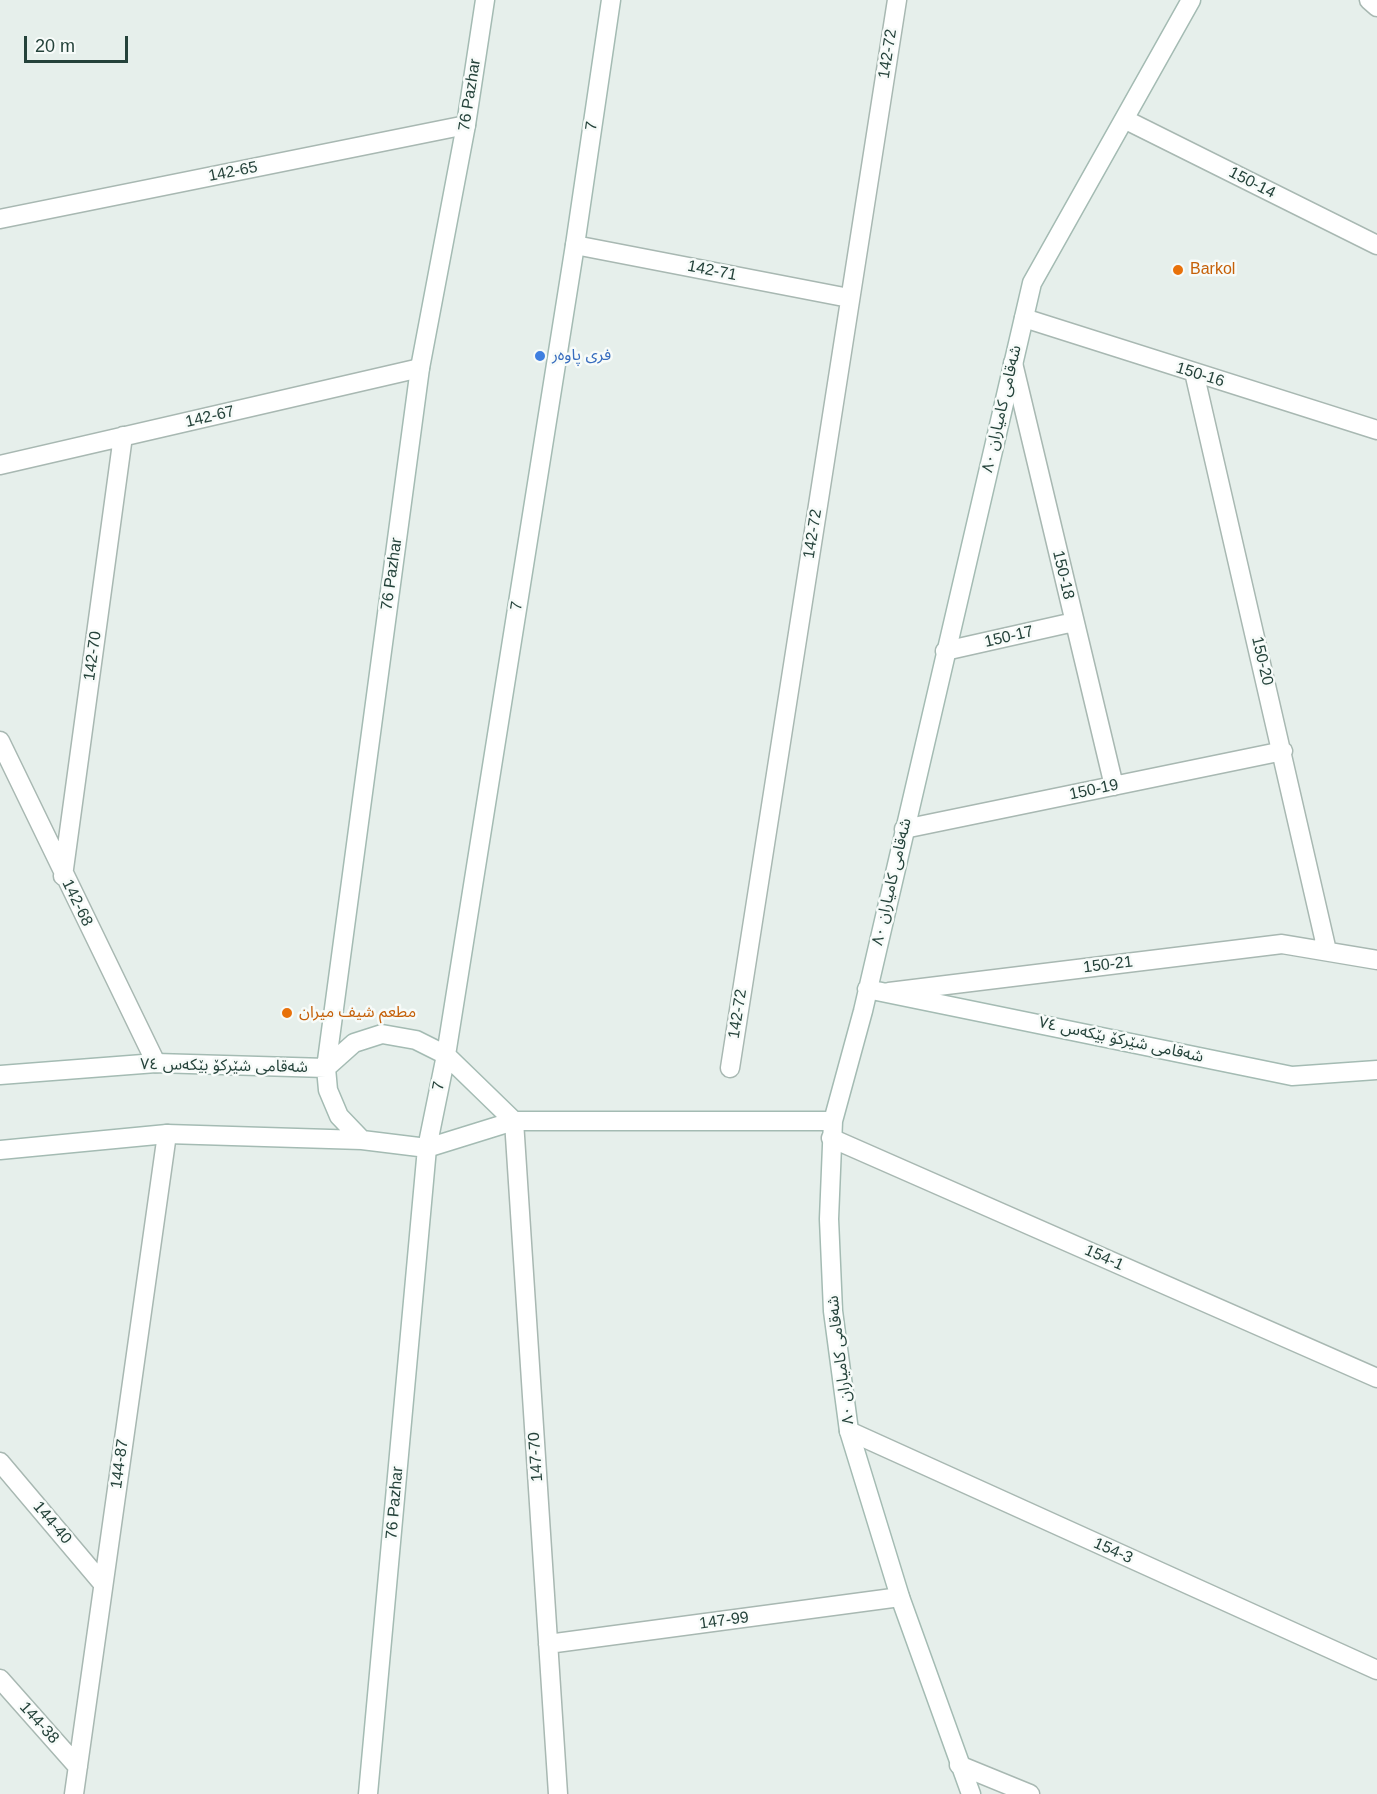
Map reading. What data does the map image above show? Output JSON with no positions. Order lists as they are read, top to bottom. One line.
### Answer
{"streets":{"street":["142-72","76 Pazhar","7","142-65","150-14","142-71","150-16","شەقامی کامیاران ٨٠","142-67","150-18","150-17","142-70","150-20","150-19","142-68","150-21","شەقامی شێرکۆ بێکەس ٧٤","154-1","147-70","144-87","144-40","154-3","147-99","144-38"]},"crossings":[["142-72","142-71"],["76 Pazhar","7"],["76 Pazhar","142-65"],["76 Pazhar","142-67"],["76 Pazhar","شەقامی شێرکۆ بێکەس ٧٤"],["7","142-71"],["7","شەقامی شێرکۆ بێکەس ٧٤"],["150-14","شەقامی کامیاران ٨٠"],["150-16","شەقامی کامیاران ٨٠"],["150-16","150-20"],["شەقامی کامیاران ٨٠","150-18"],["شەقامی کامیاران ٨٠","150-17"],["شەقامی کامیاران ٨٠","150-19"],["شەقامی کامیاران ٨٠","شەقامی شێرکۆ بێکەس ٧٤"],["شەقامی کامیاران ٨٠","154-1"],["شەقامی کامیاران ٨٠","154-3"],["شەقامی کامیاران ٨٠","147-99"],["142-67","142-70"],["150-18","150-17"],["150-18","150-19"],["142-70","142-68"],["150-20","150-19"],["150-20","150-21"],["142-68","شەقامی شێرکۆ بێکەس ٧٤"],["150-21","شەقامی شێرکۆ بێکەس ٧٤"],["شەقامی شێرکۆ بێکەس ٧٤","147-70"],["147-70","147-99"],["144-87","144-40"],["144-87","144-38"]],"places":["Barkol","فری پاوەر","مطعم شيف ميران"],"scale_bar":"20 m"}
